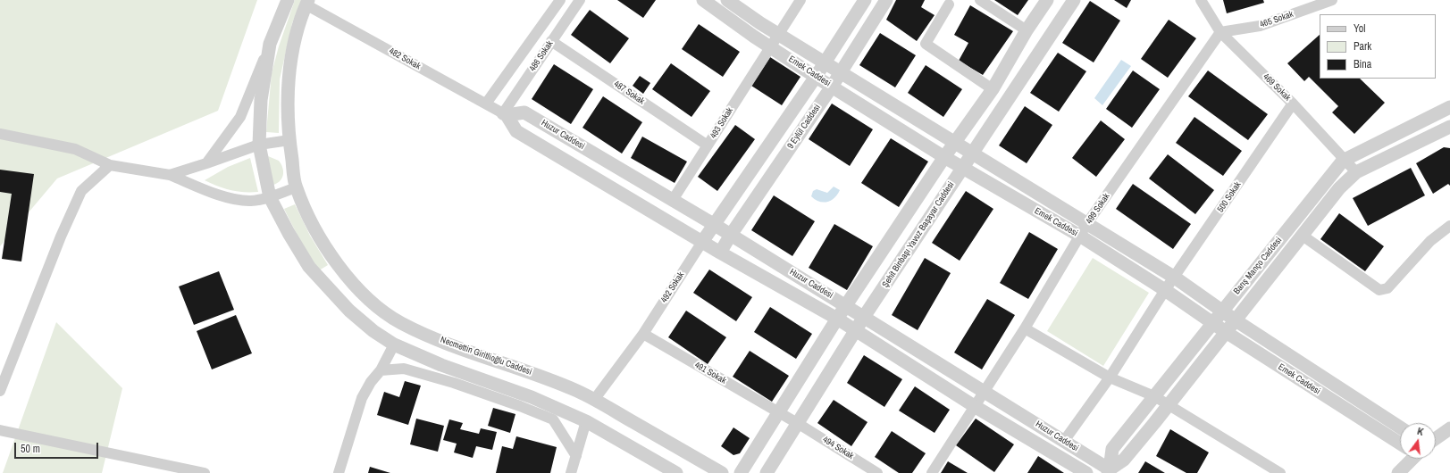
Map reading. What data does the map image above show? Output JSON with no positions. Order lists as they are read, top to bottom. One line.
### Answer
{"streets":{"street":["465 Sokak","486 Sokak","482 Sokak","Emek Caddesi","469 Sokak","487 Sokak","493 Sokak","9 Eylül Caddesi","Huzur Caddesi","500 Sokak","499 Sokak","Şehit Binbaşı Yavuz Başayar Caddesi","Barış Manço Caddesi","492 Sokak","Necmettin Giritlioğlu Caddesi","491 Sokak","494 Sokak"]},"crossings":[["465 Sokak","469 Sokak"],["465 Sokak","499 Sokak"],["486 Sokak","482 Sokak"],["486 Sokak","487 Sokak"],["486 Sokak","Huzur Caddesi"],["482 Sokak","Huzur Caddesi"],["482 Sokak","Necmettin Giritlioğlu Caddesi"],["Emek Caddesi","493 Sokak"],["Emek Caddesi","9 Eylül Caddesi"],["Emek Caddesi","500 Sokak"],["Emek Caddesi","499 Sokak"],["Emek Caddesi","Şehit Binbaşı Yavuz Başayar Caddesi"],["Emek Caddesi","Barış Manço Caddesi"],["469 Sokak","500 Sokak"],["469 Sokak","499 Sokak"],["469 Sokak","Barış Manço Caddesi"],["487 Sokak","493 Sokak"],["493 Sokak","Huzur Caddesi"],["9 Eylül Caddesi","Huzur Caddesi"],["9 Eylül Caddesi","492 Sokak"],["Huzur Caddesi","500 Sokak"],["Huzur Caddesi","499 Sokak"],["Huzur Caddesi","Şehit Binbaşı Yavuz Başayar Caddesi"],["Huzur Caddesi","Barış Manço Caddesi"],["Huzur Caddesi","492 Sokak"],["Şehit Binbaşı Yavuz Başayar Caddesi","491 Sokak"],["Şehit Binbaşı Yavuz Başayar Caddesi","494 Sokak"],["492 Sokak","Necmettin Giritlioğlu Caddesi"],["492 Sokak","491 Sokak"],["491 Sokak","494 Sokak"]],"legend":["Yol","Park","Bina"],"scale_bar":"50 m","north":"top"}
